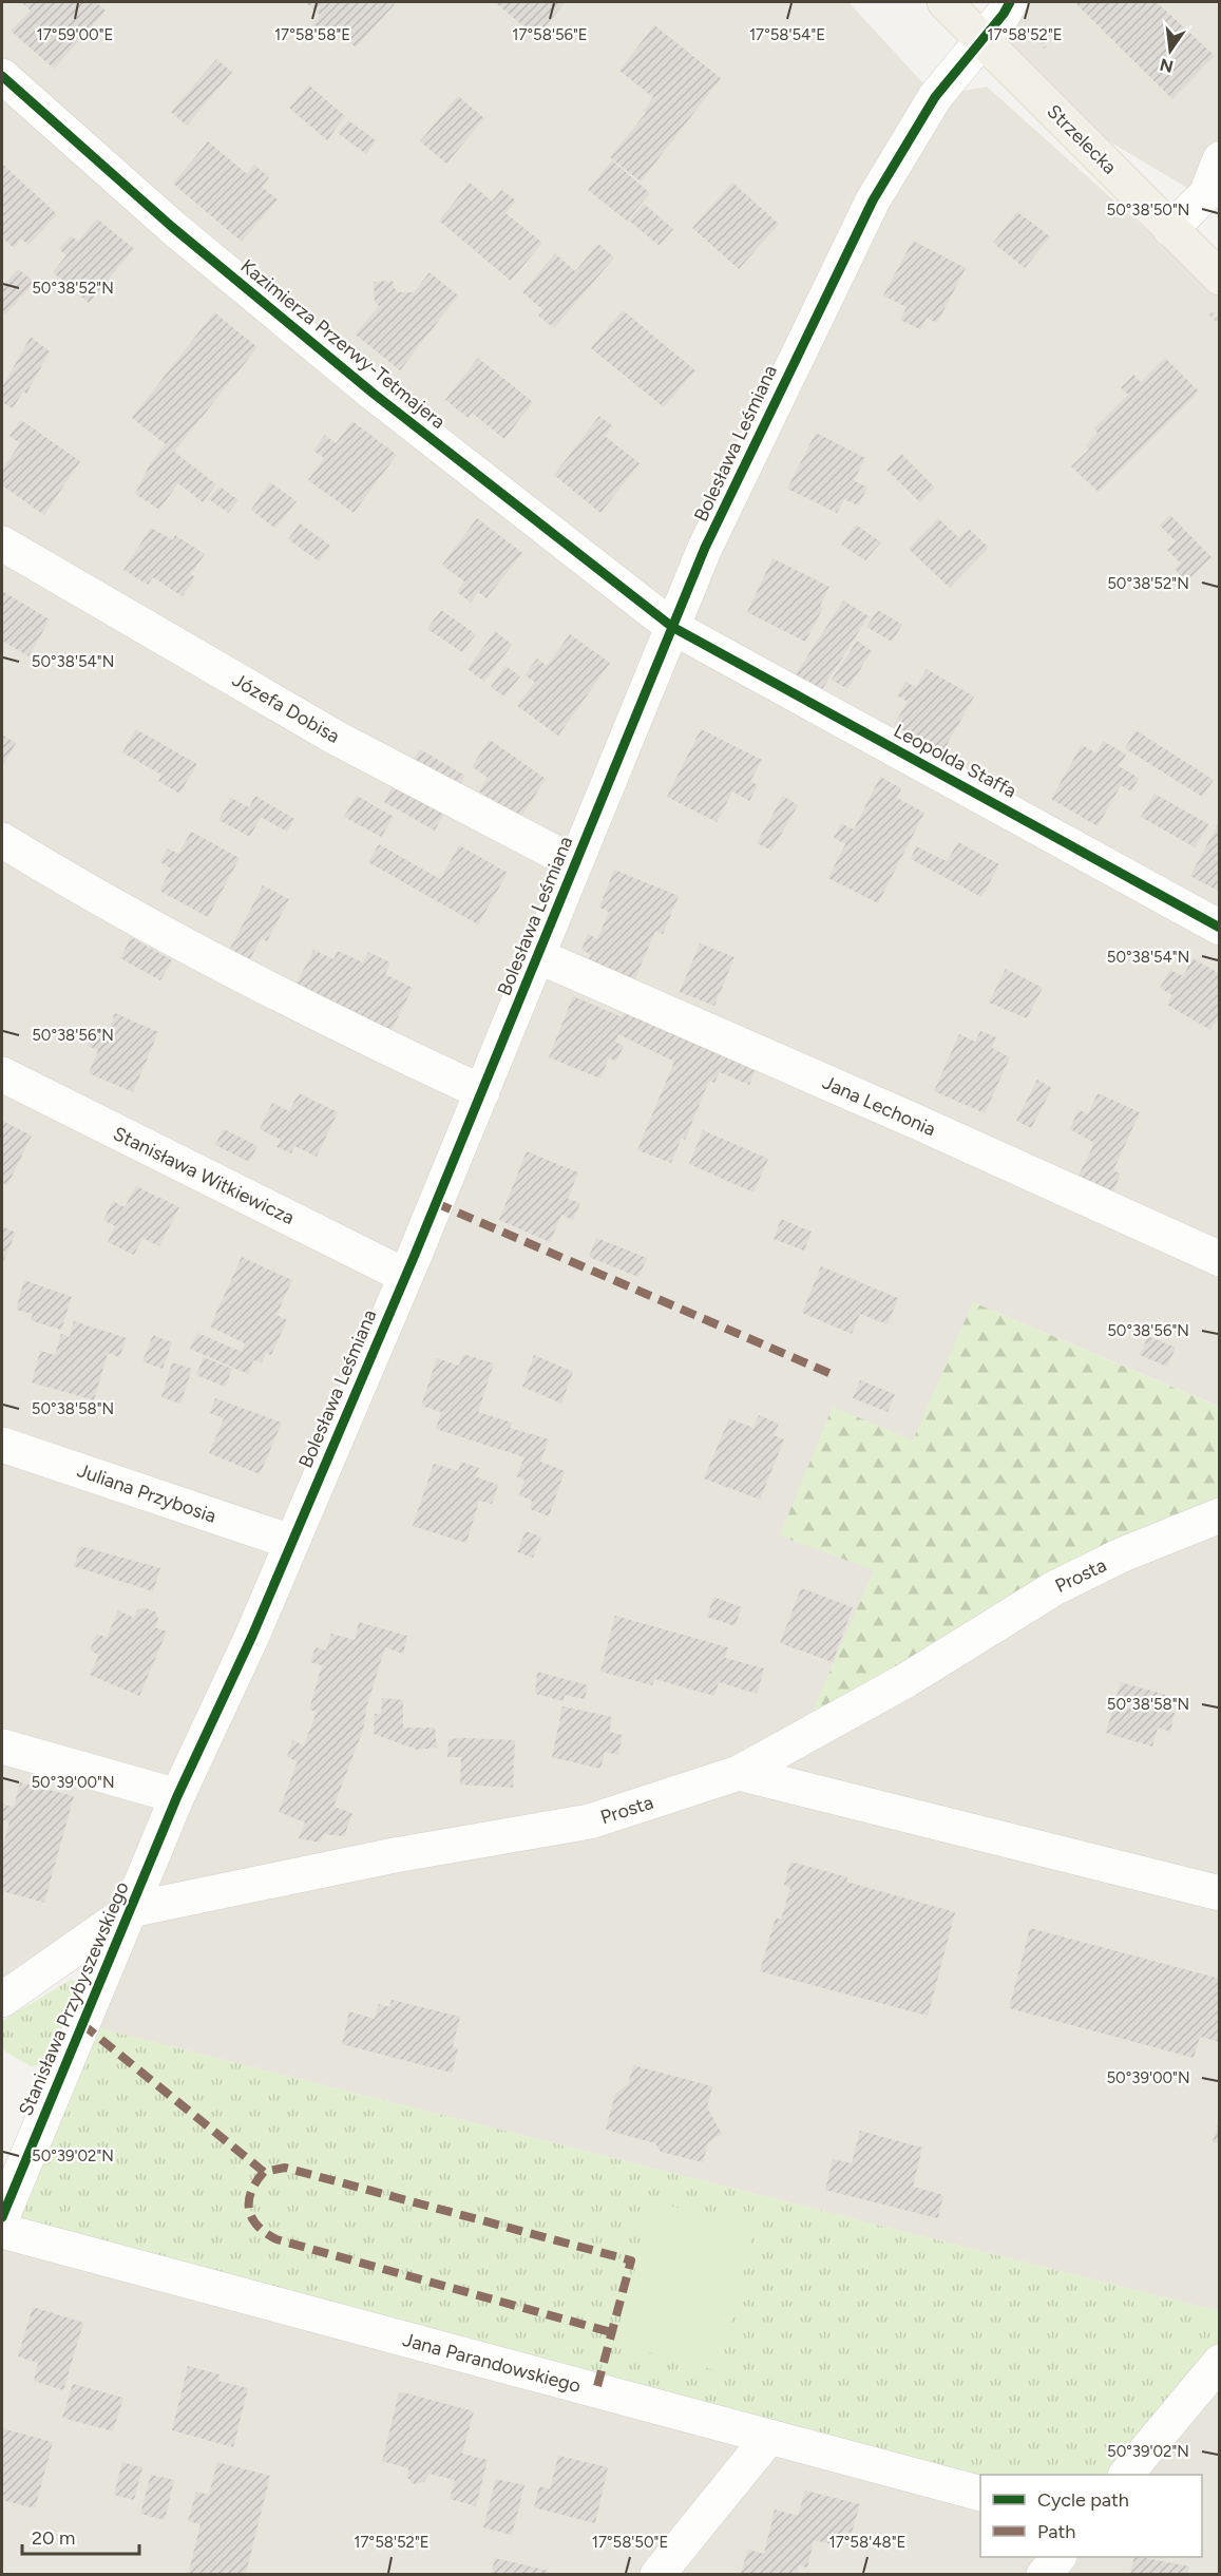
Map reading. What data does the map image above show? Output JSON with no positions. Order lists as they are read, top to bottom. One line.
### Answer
{"streets":{"main road":["Strzelecka"],"street":["Kazimierza Przerwy-Tetmajera","Bolesława Leśmiana","Józefa Dobisa","Leopolda Staffa","Jana Lechonia","Stanisława Witkiewicza","Juliana Przybosia","Prosta","Stanisława Przybyszewskiego","Jana Parandowskiego"]},"crossings":[["Strzelecka","Bolesława Leśmiana"],["Kazimierza Przerwy-Tetmajera","Bolesława Leśmiana"],["Kazimierza Przerwy-Tetmajera","Leopolda Staffa"],["Bolesława Leśmiana","Józefa Dobisa"],["Bolesława Leśmiana","Leopolda Staffa"],["Bolesława Leśmiana","Jana Lechonia"],["Bolesława Leśmiana","Stanisława Witkiewicza"],["Bolesława Leśmiana","Juliana Przybosia"],["Bolesława Leśmiana","Stanisława Przybyszewskiego"],["Prosta","Stanisława Przybyszewskiego"]],"legend":["Cycle path","Path"],"scale_bar":"20 m","north":"bottom","coordinates":["17°59'00\"E","17°58'58\"E","17°58'56\"E","17°58'54\"E","17°58'52\"E","50°38'50\"N","50°38'52\"N","50°38'54\"N","50°38'56\"N","50°38'58\"N","50°39'00\"N","50°39'02\"N","17°58'50\"E","17°58'48\"E"]}
